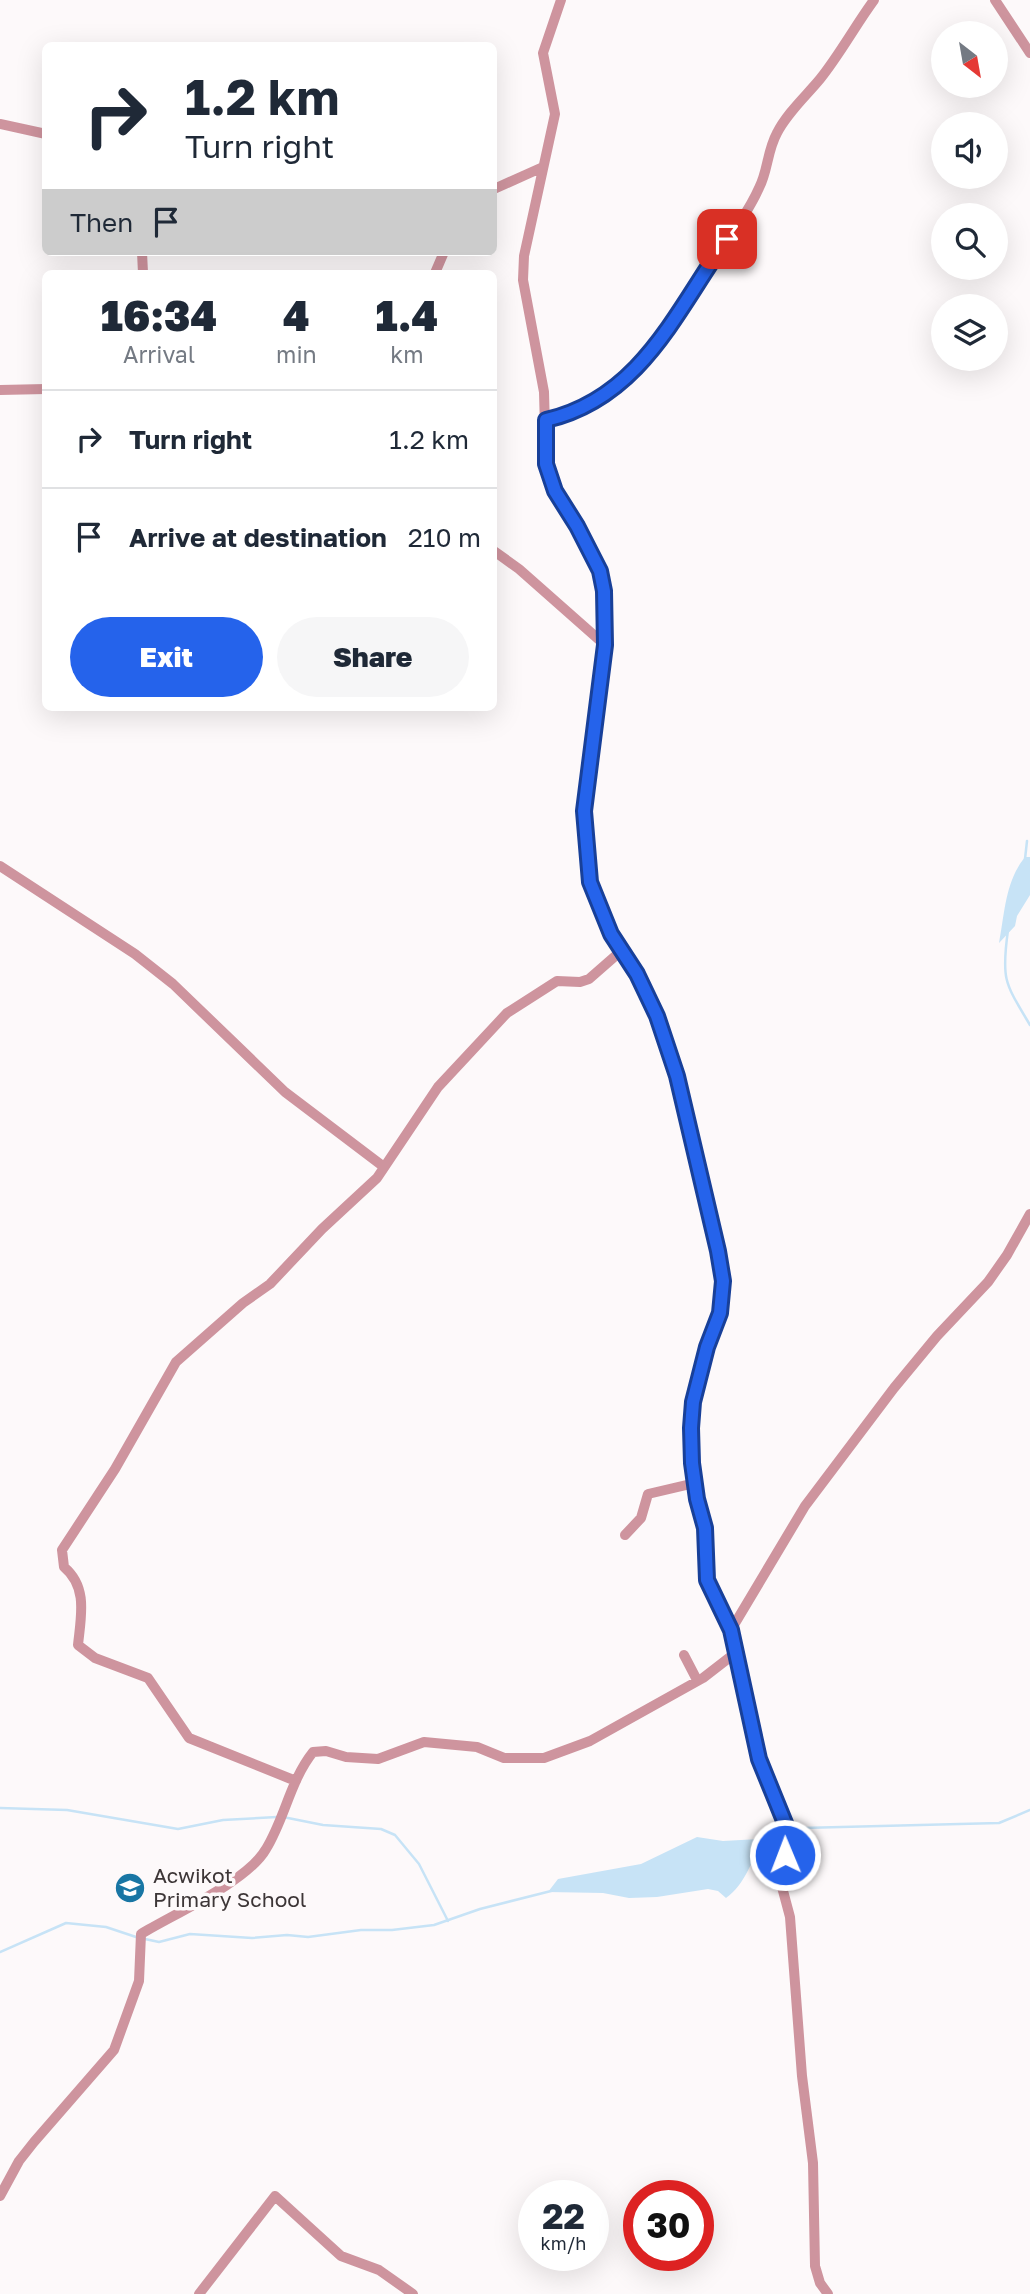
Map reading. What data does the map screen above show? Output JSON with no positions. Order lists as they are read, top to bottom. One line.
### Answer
{"places":{"school or university":["Acwikot Primary School"]},"north":"bottom right","page":{"turn":["1.2 km","Turn right"],"then":"Then","eta":["16:34","Arrival","4","min","1.4","km"],"list":[{"name":"Turn right","value":"1.2 km"},{"name":"Arrive at destination","value":"210 m"}],"buttons":["Exit","Share"],"speed":"22 km/h","limit":"30"}}
